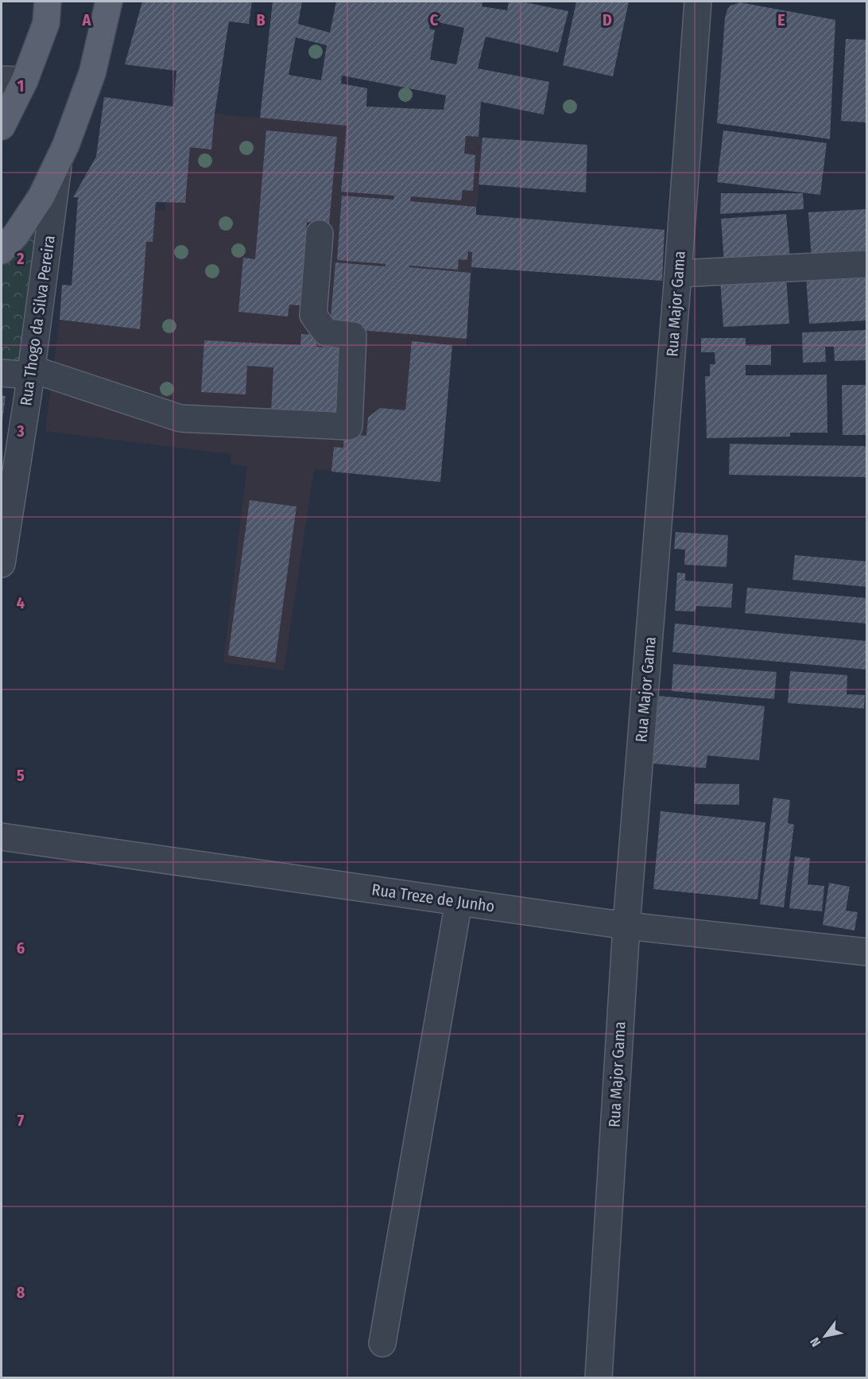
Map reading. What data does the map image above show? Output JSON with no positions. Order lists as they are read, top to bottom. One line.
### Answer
{"streets":{"street":["Rua Major Gama","Rua Thogo da Silva Pereira","Rua Treze de Junho"]},"crossings":[["Rua Major Gama","Rua Treze de Junho"]],"north":"bottom left","grid":{"columns":["A","B","C","D","E"],"rows":["1","2","3","4","5","6","7","8"]}}
